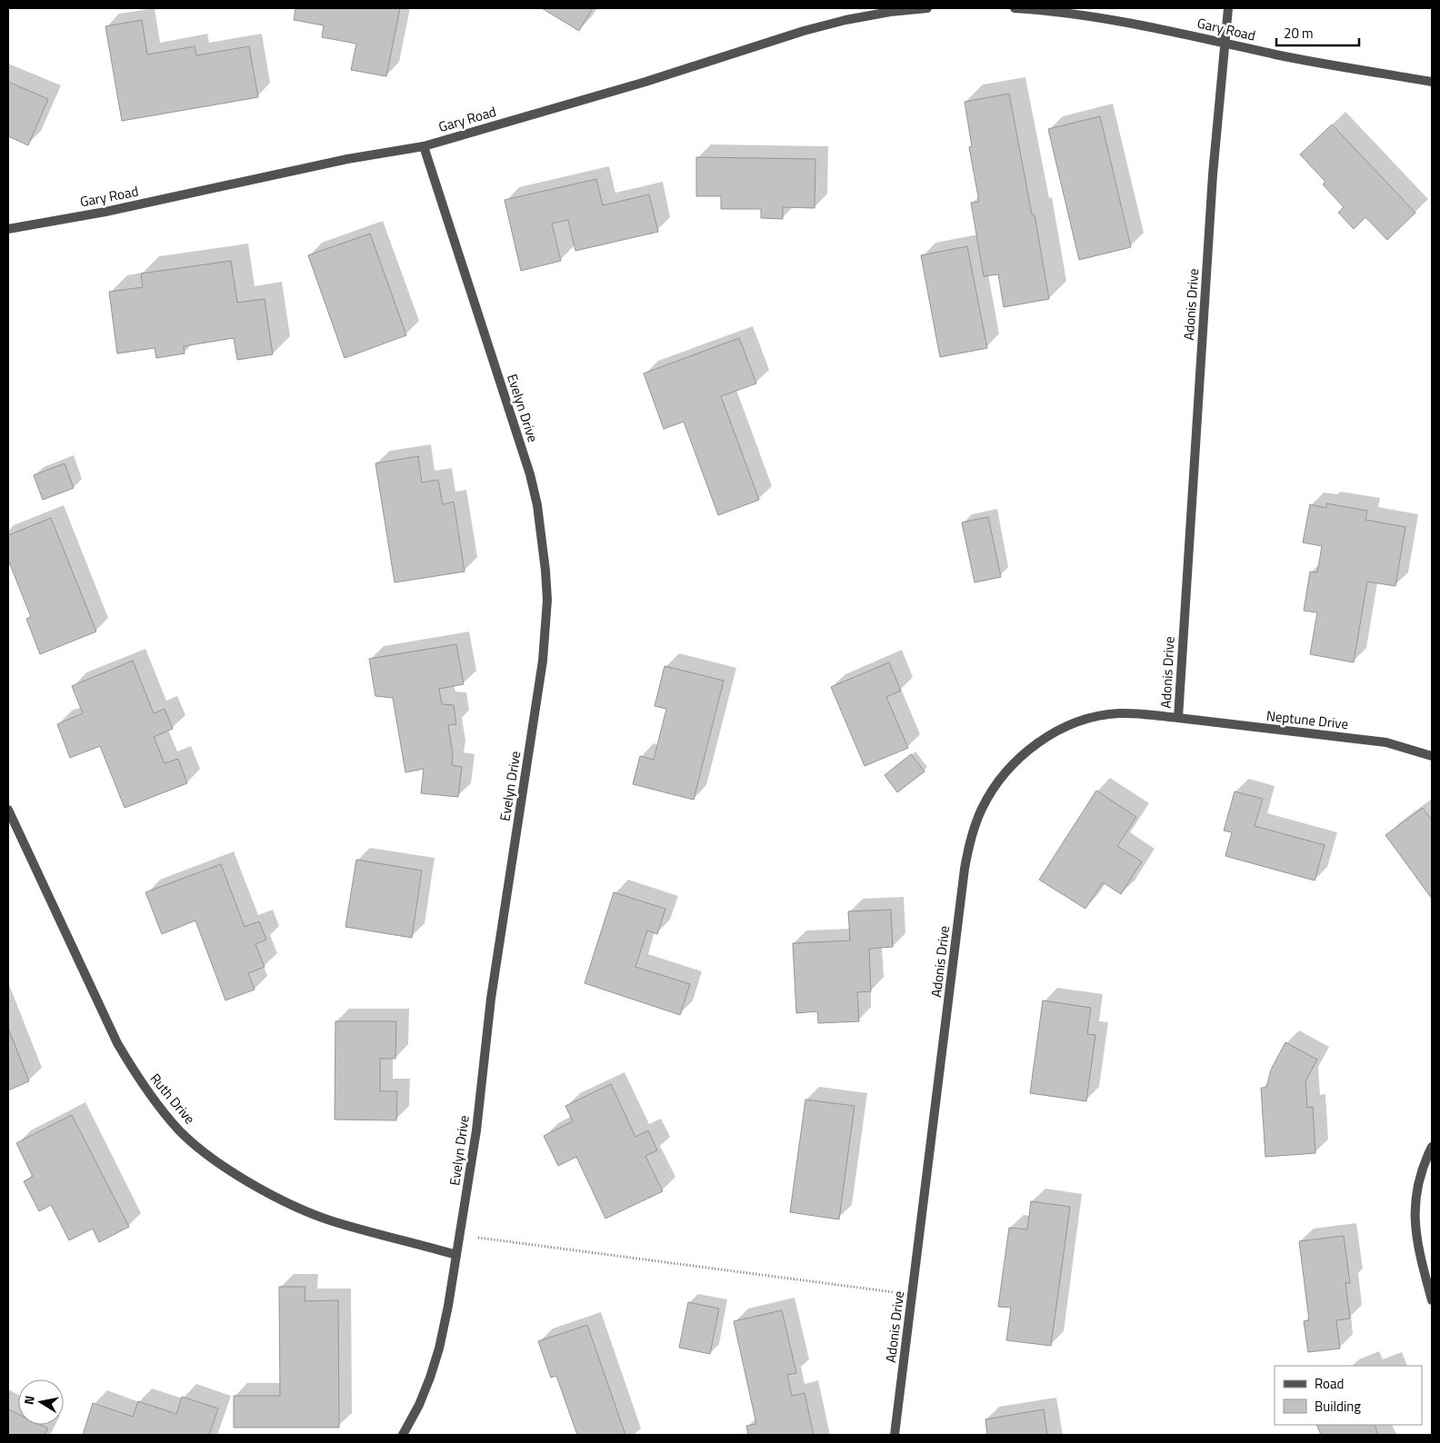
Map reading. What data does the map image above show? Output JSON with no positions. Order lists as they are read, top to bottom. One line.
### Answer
{"streets":{"street":["Gary Road","Adonis Drive","Evelyn Drive","Neptune Drive","Ruth Drive"]},"crossings":[["Gary Road","Adonis Drive"],["Gary Road","Evelyn Drive"],["Adonis Drive","Neptune Drive"],["Evelyn Drive","Ruth Drive"]],"legend":["Road","Building"],"scale_bar":"20 m","north":"left"}
